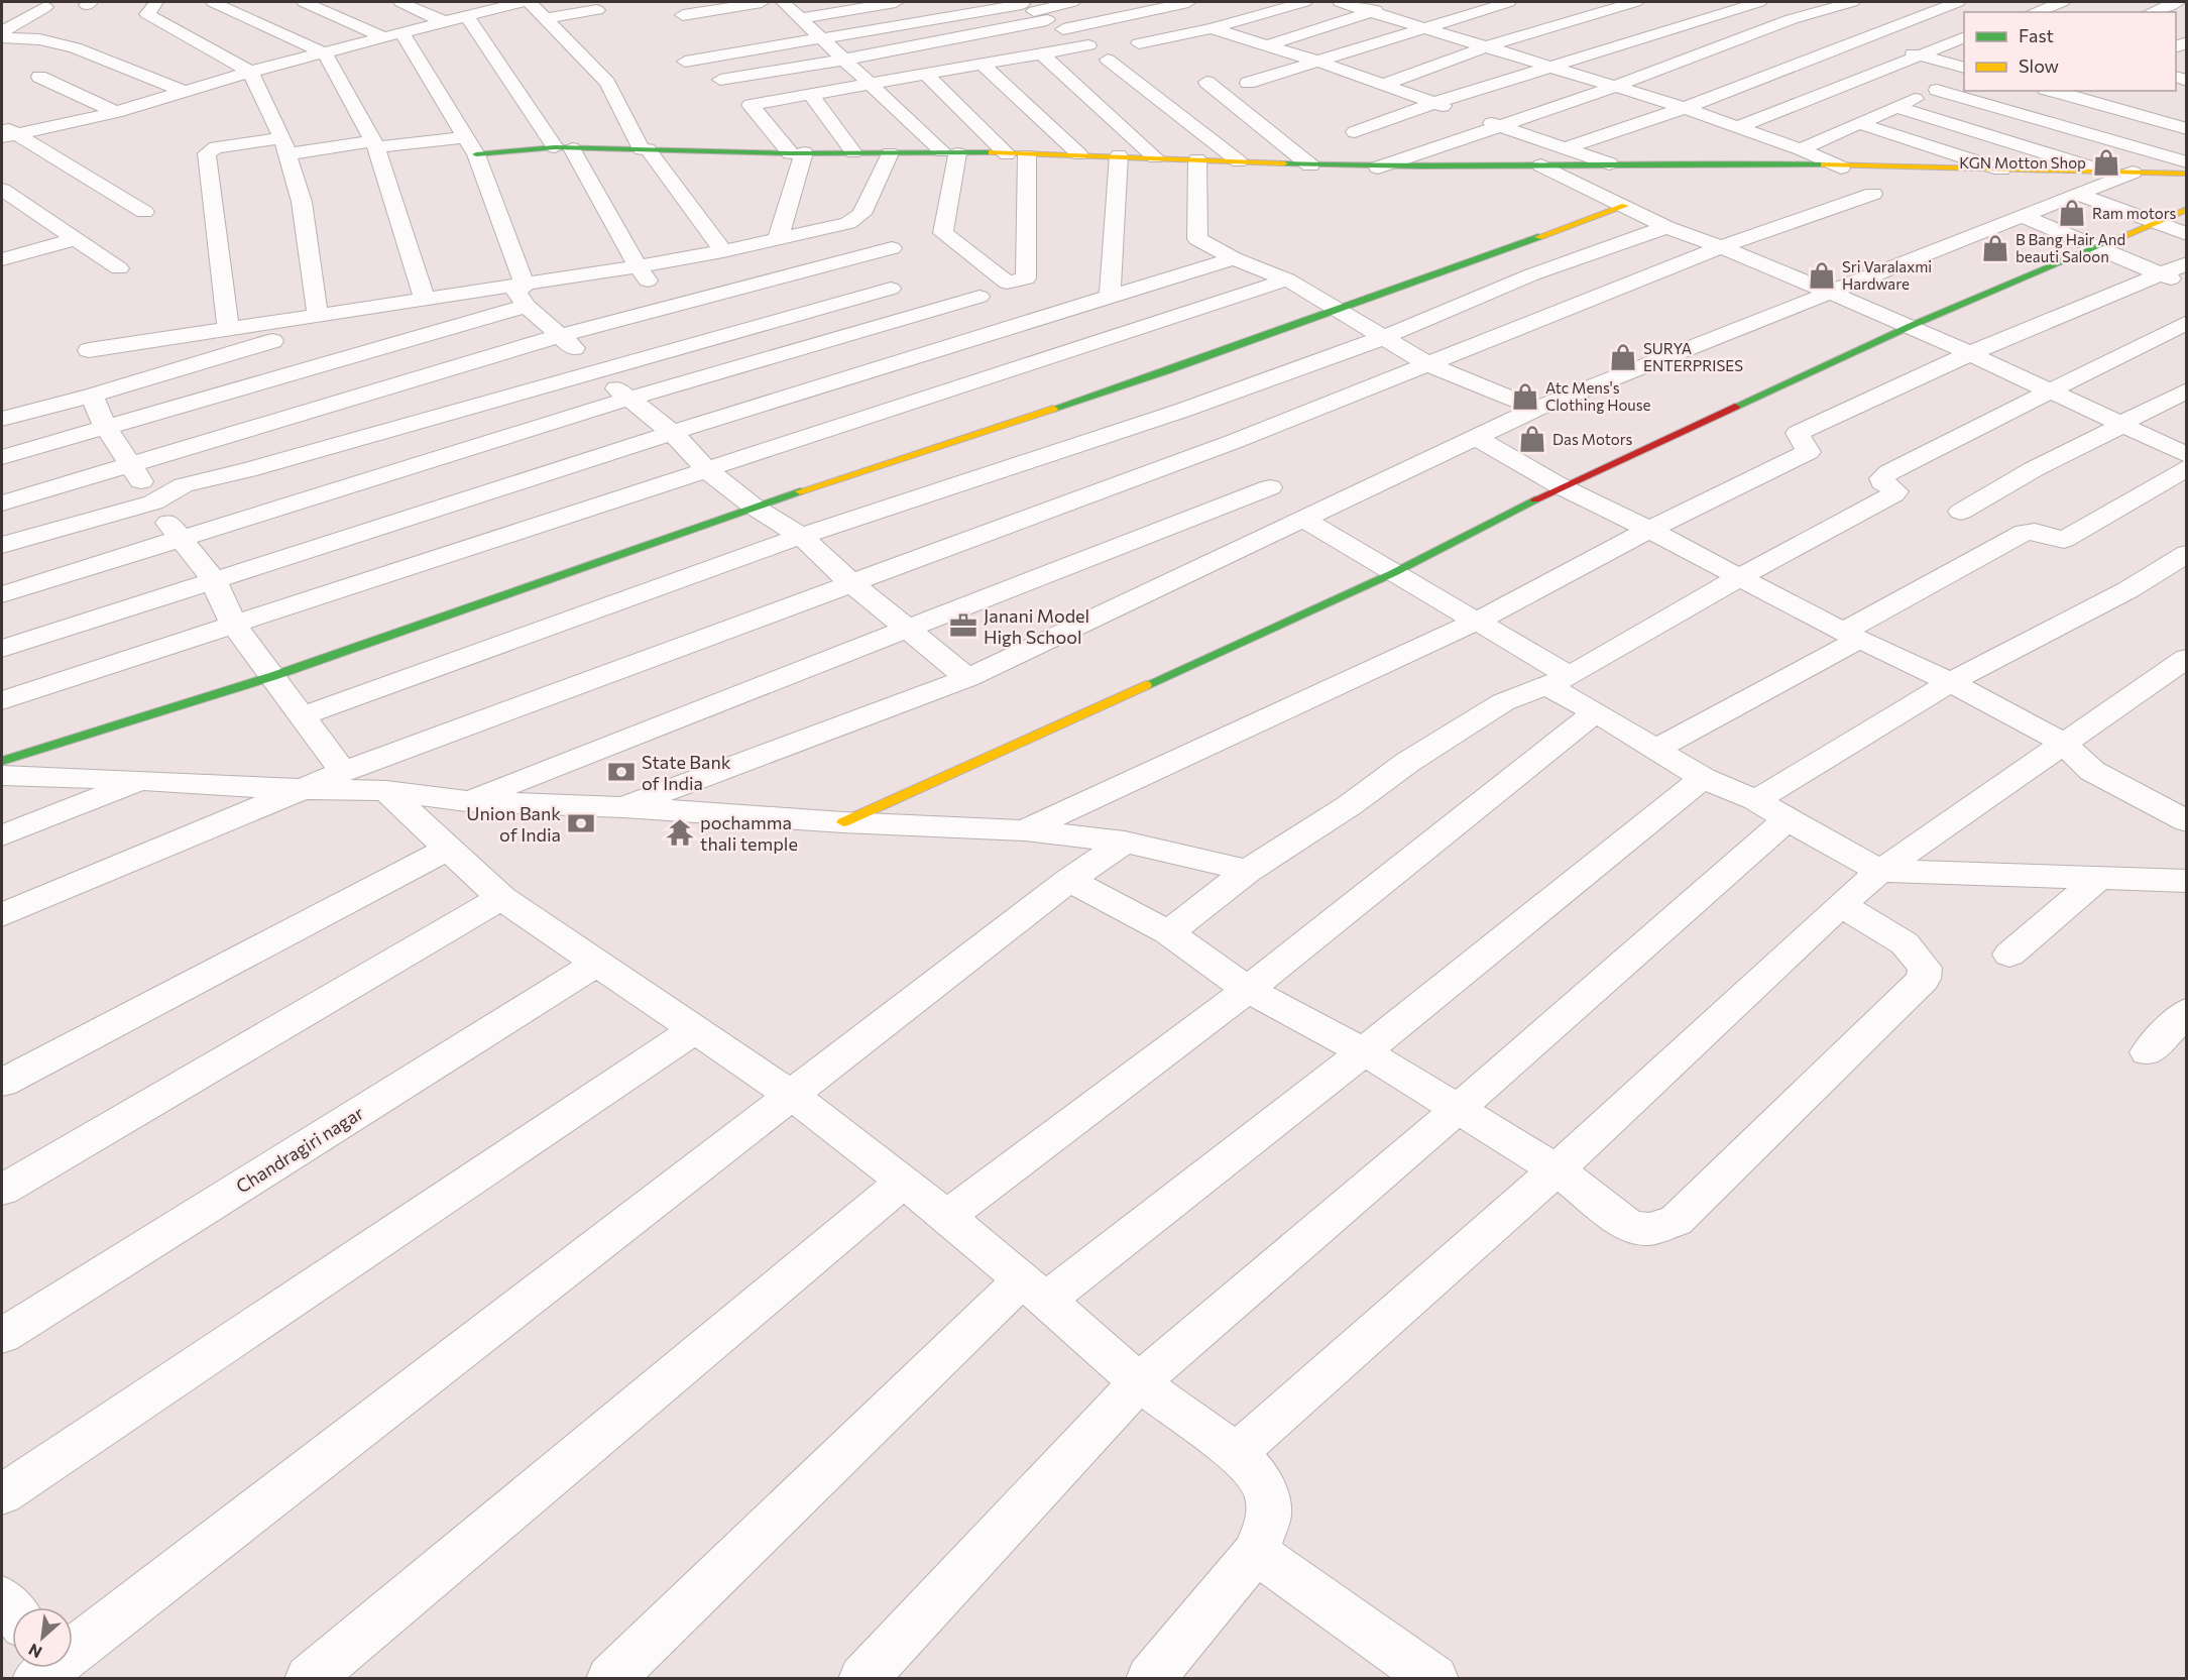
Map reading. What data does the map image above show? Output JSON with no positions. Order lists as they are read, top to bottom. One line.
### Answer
{"streets":{"street":["Chandragiri nagar"]},"places":{"shop":["KGN Motton Shop","Ram motors","B Bang Hair And beauti Saloon","Sri Varalaxmi Hardware","SURYA ENTERPRISES","Atc Mens's Clothing House","Das Motors"],"office":["Janani Model High School"],"bank":["State Bank of India","Union Bank of India"],"temple":["pochamma thali temple"]},"legend":["Fast","Slow"],"north":"bottom left"}
